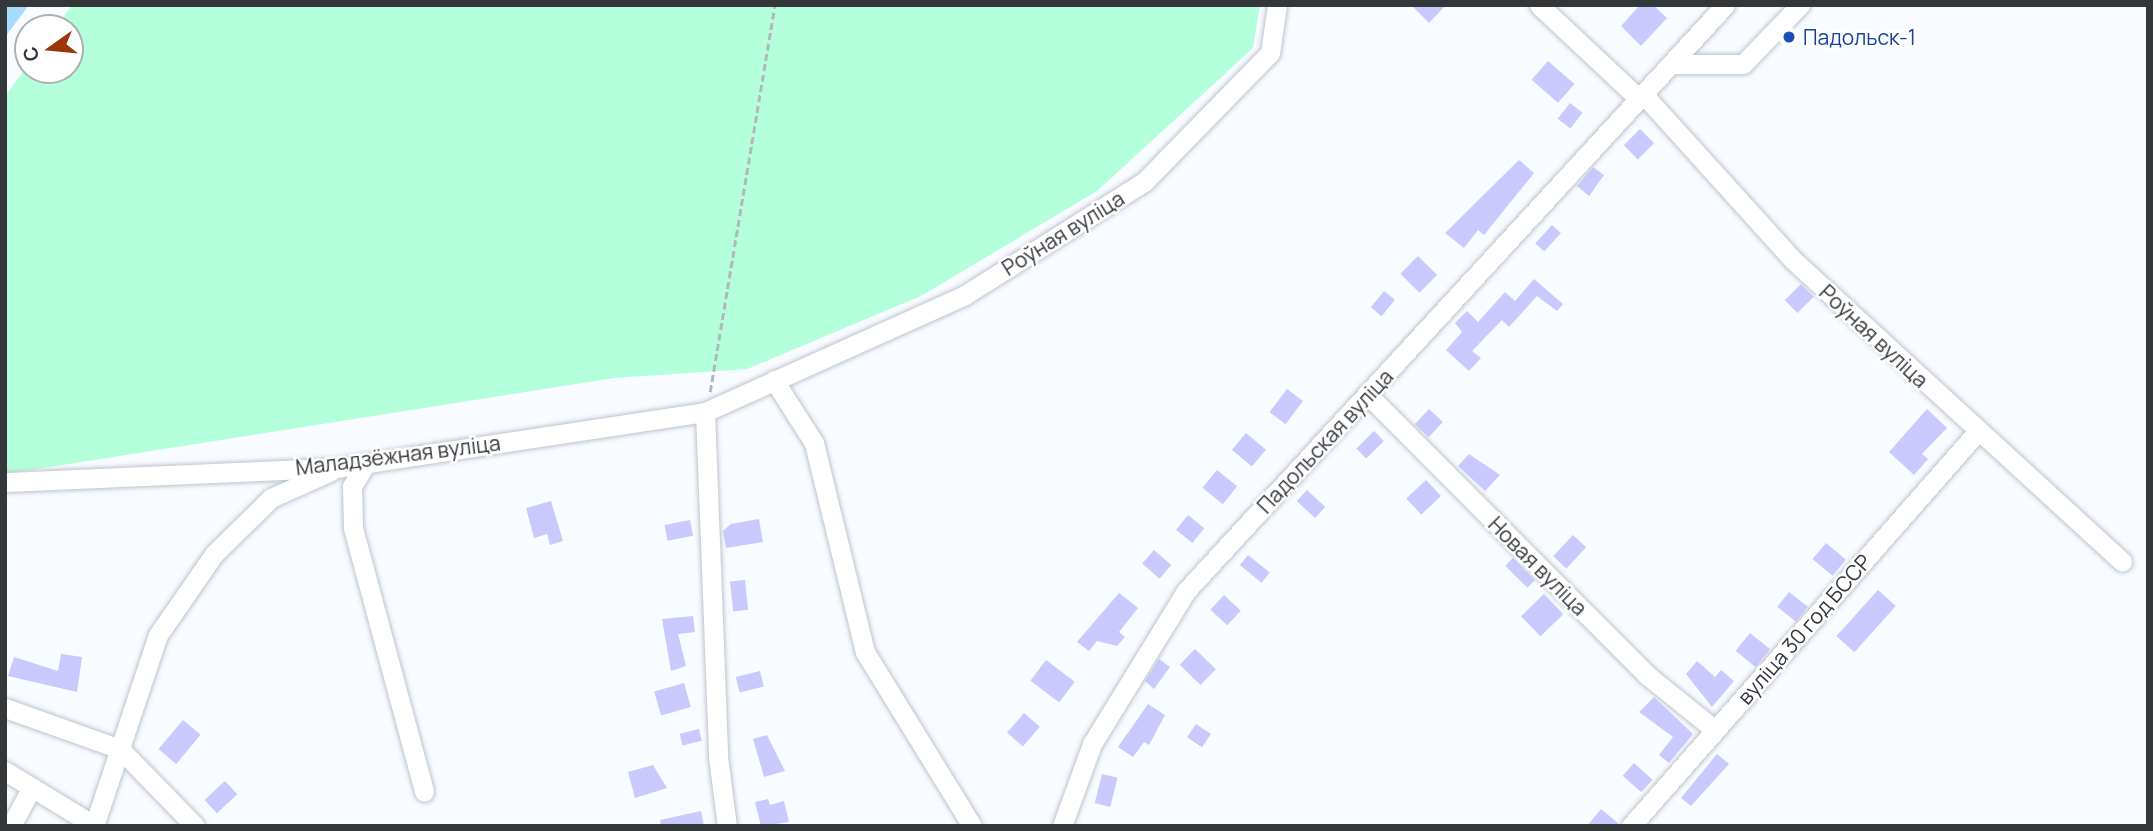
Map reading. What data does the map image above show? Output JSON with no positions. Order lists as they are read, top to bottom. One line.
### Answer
{"streets":{"street":["Роўная вуліца","Падольская вуліца","Маладзёжная вуліца","Новая вуліца","вуліца 30 год БССР"]},"crossings":[["Роўная вуліца","Падольская вуліца"],["Роўная вуліца","Маладзёжная вуліца"],["Роўная вуліца","вуліца 30 год БССР"],["Падольская вуліца","Новая вуліца"],["Новая вуліца","вуліца 30 год БССР"]],"places":["Падольск-1"],"north":"left"}
